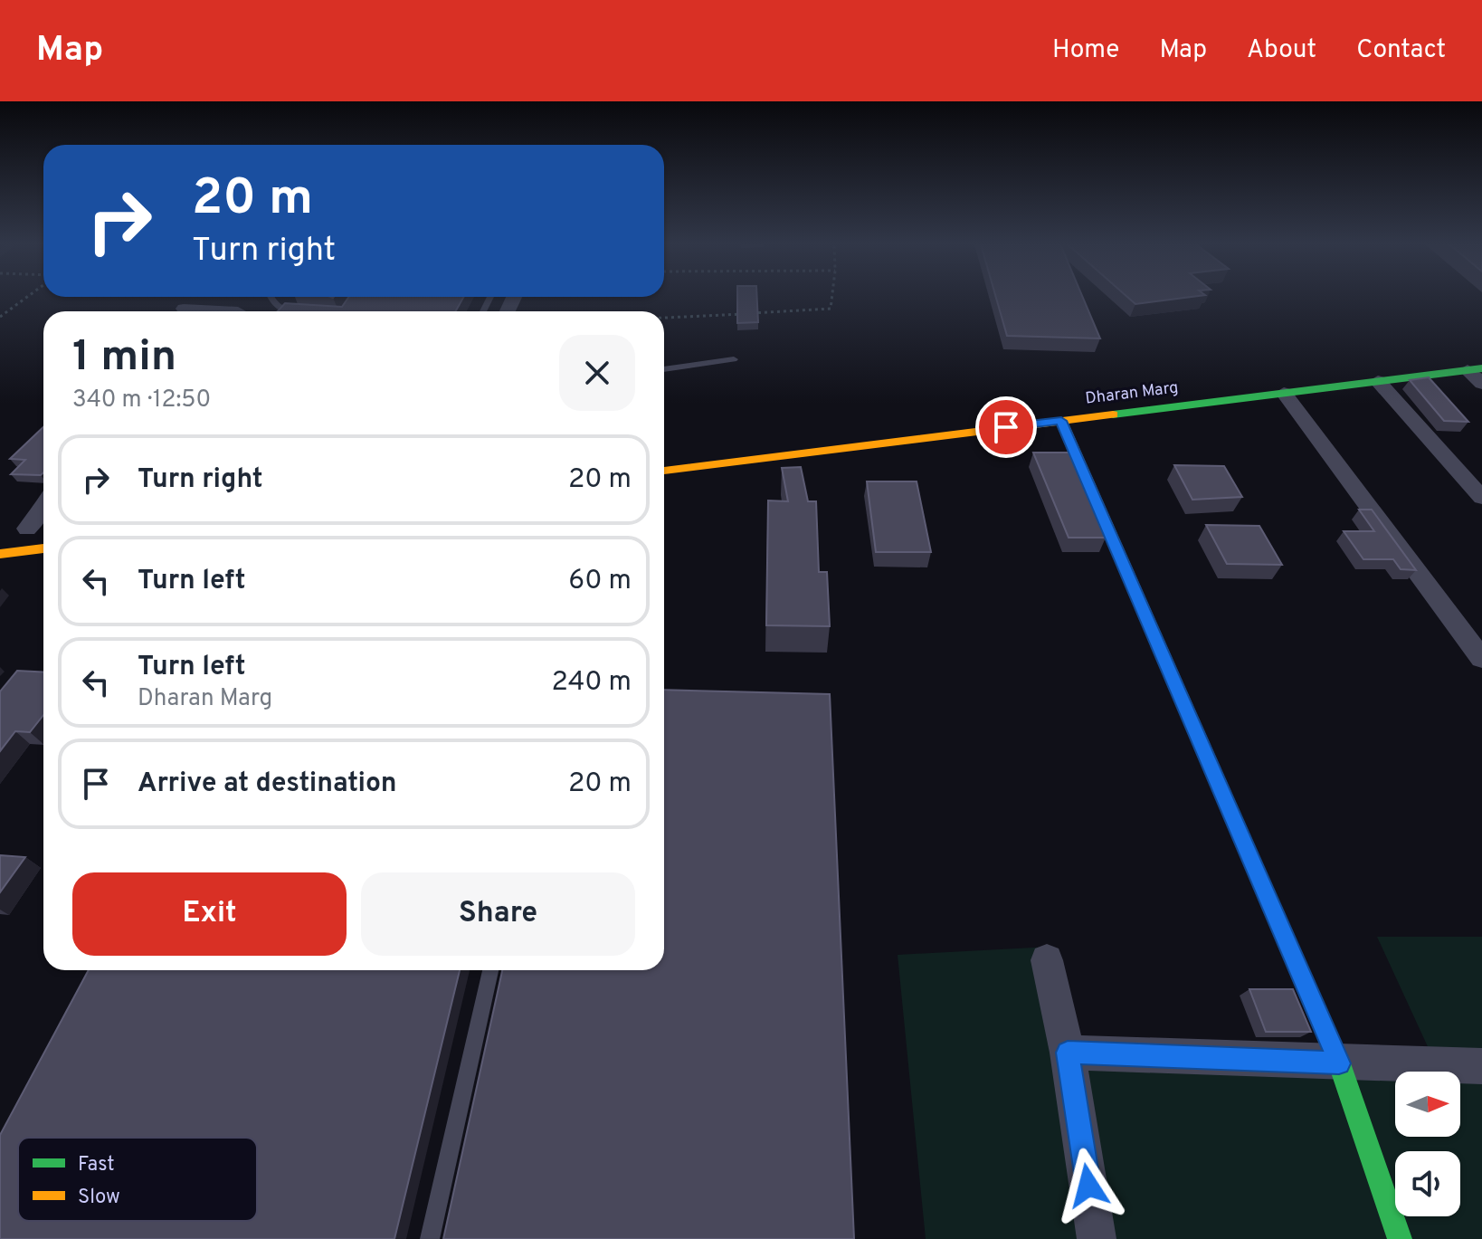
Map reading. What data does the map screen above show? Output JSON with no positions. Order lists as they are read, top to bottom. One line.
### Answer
{"streets":{"main road":["Dharan Marg"]},"legend":["Fast","Slow"],"north":"right","page":{"header":"Map","nav":["Home","Map","About","Contact"],"turn":["20 m","Turn right"],"heading":["1 min","340 m · 12:50"],"list":[{"name":"Turn right","value":"20 m"},{"name":"Turn left","value":"60 m"},{"name":"Turn left","note":"Dharan Marg","value":"240 m"},{"name":"Arrive at destination","value":"20 m"}],"buttons":["Exit","Share"]}}
